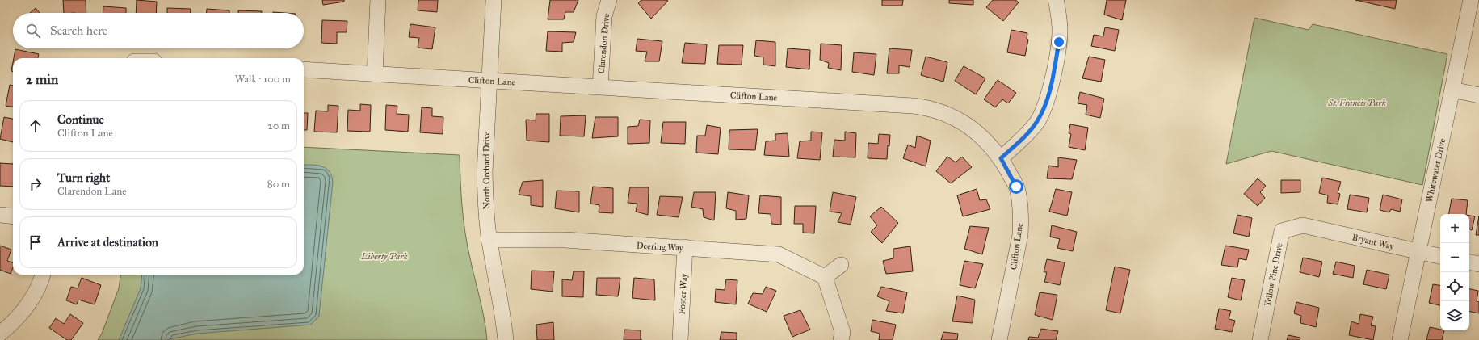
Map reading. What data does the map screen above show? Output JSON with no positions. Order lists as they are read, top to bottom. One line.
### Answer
{"streets":{"street":["Clarendon Drive","Clifton Lane","North Orchard Drive","Whitewater Drive","Bryant Way","Deering Way","Yellow Pine Drive","Foster Way"]},"crossings":[["Clarendon Drive","Clifton Lane"],["Clifton Lane","North Orchard Drive"],["North Orchard Drive","Deering Way"],["Whitewater Drive","Bryant Way"],["Bryant Way","Yellow Pine Drive"],["Deering Way","Foster Way"]],"parks":["St. Francis Park","Liberty Park"],"page":{"search":"Search here","heading":["2 min","Walk · 100 m"],"list":[["Continue","Clifton Lane","20 m"],["Turn right","Clarendon Lane","80 m"],"Arrive at destination"],"map_buttons":["+","−"]}}
